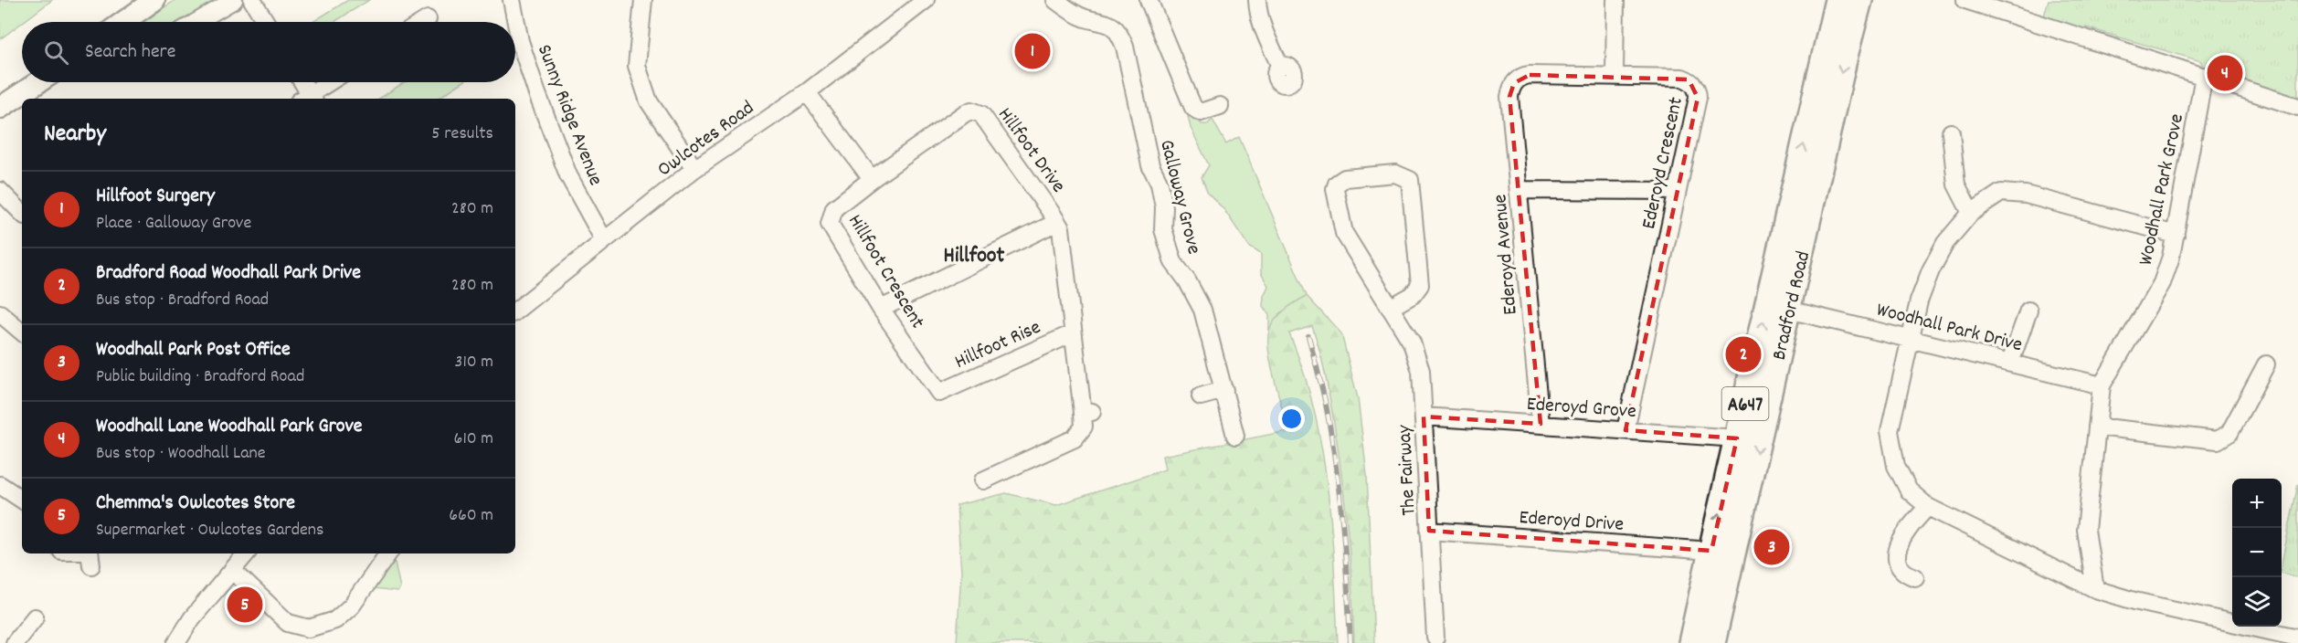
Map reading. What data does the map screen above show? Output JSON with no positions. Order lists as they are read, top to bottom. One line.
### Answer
{"streets":{"highway":["Bradford Road","A647"],"street":["Sunny Ridge Avenue","Owlcotes Road","Hillfoot Drive","Ederoyd Crescent","Woodhall Park Grove","Galloway Grove","Ederoyd Avenue","Hillfoot Crescent","Woodhall Park Drive","Hillfoot Rise","Ederoyd Grove","The Fairway","Ederoyd Drive"]},"crossings":[["Sunny Ridge Avenue","Owlcotes Road"],["Hillfoot Drive","Hillfoot Crescent"],["Hillfoot Drive","Hillfoot Rise"],["Ederoyd Crescent","Ederoyd Avenue"],["Ederoyd Crescent","Ederoyd Grove"],["Woodhall Park Grove","Woodhall Park Drive"],["Ederoyd Avenue","Ederoyd Grove"],["Hillfoot Crescent","Hillfoot Rise"],["Bradford Road","Woodhall Park Drive"],["Bradford Road","Ederoyd Grove"],["Bradford Road","Ederoyd Drive"],["Ederoyd Grove","The Fairway"],["The Fairway","Ederoyd Drive"]],"districts":["Hillfoot"],"page":{"search":"Search here","pins":["1","4","2","3","5"],"heading":["Nearby","5 results"],"list":[{"mark":"1","name":"Hillfoot Surgery","note":"Place · Galloway Grove","value":"280 m"},{"mark":"2","name":"Bradford Road Woodhall Park Drive","note":"Bus stop · Bradford Road","value":"280 m"},{"mark":"3","name":"Woodhall Park Post Office","note":"Public building · Bradford Road","value":"310 m"},{"mark":"4","name":"Woodhall Lane Woodhall Park Grove","note":"Bus stop · Woodhall Lane","value":"610 m"},{"mark":"5","name":"Chemma's Owlcotes Store","note":"Supermarket · Owlcotes Gardens","value":"660 m"}],"map_buttons":["+","−"]}}
